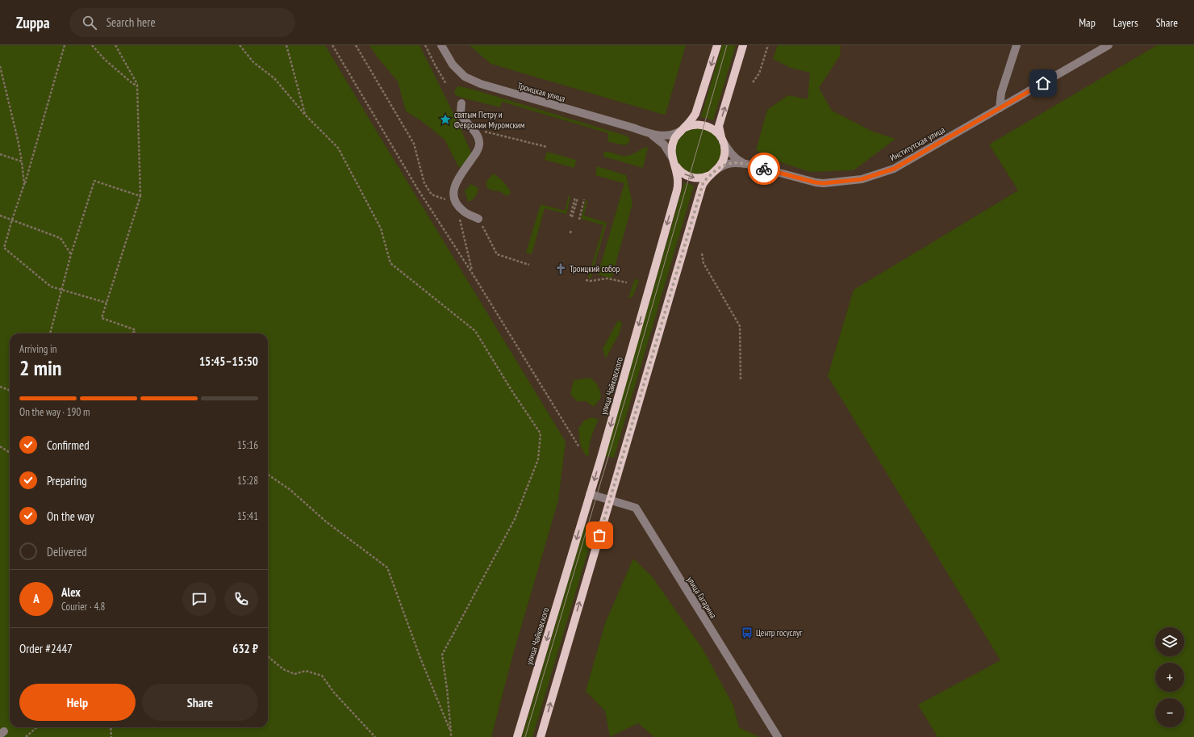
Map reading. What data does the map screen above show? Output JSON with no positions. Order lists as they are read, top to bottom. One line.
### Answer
{"streets":{"main road":["улица Чайковского"],"street":["Троицкая улица","Институтская улица","улица Гагарина"]},"crossings":[["Институтская улица","улица Чайковского"],["улица Чайковского","улица Гагарина"]],"places":{"place":["святым Петру и Февронии Муромским"],"church":["Троицкий собор"],"bus stop":["Центр госуслуг"]},"page":{"header":"Zuppa","search":"Search here","nav":["Map","Layers","Share"],"heading":["2 min","Arriving in","15:45–15:50"],"panel":["Alex","Courier · 4.8","Order #2447","632 ₽"],"bar":"On the way · 190 m","list":[["Confirmed","15:16"],["Preparing","15:28"],["On the way","15:41"],"Delivered"],"round":"A","map_buttons":["+","−"],"buttons":["Help","Share"]}}
